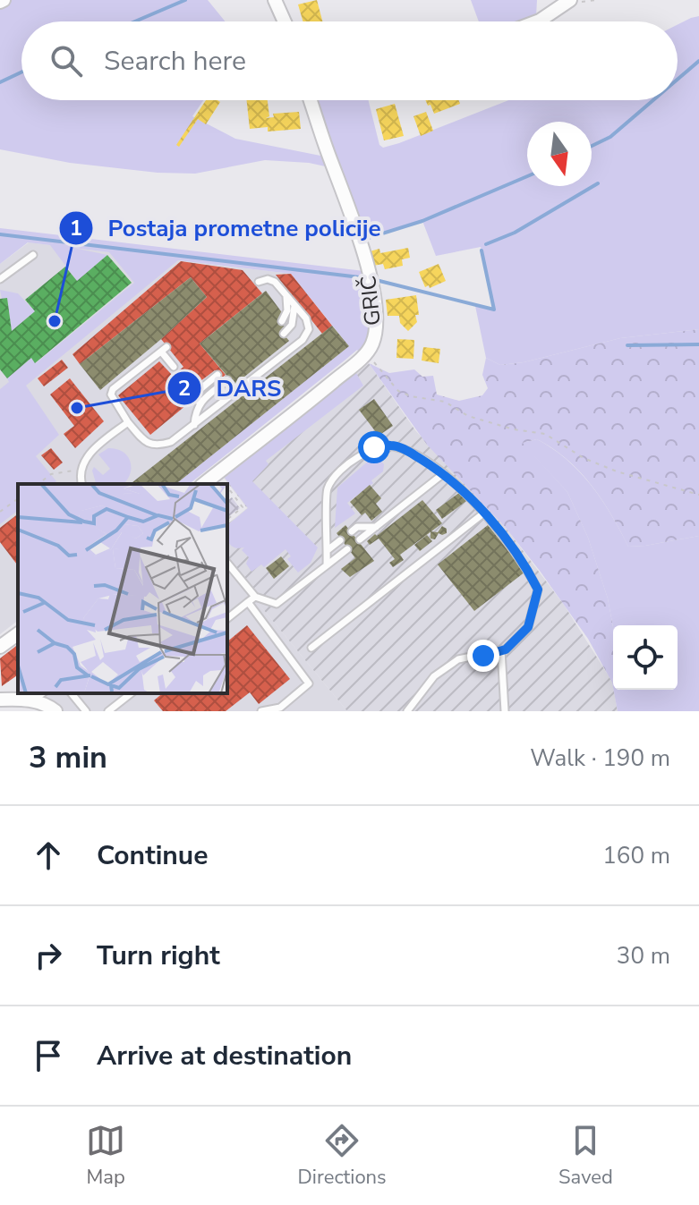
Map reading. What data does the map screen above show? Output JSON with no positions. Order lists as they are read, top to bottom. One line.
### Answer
{"streets":{"street":["GRIČ"]},"places":["Postaja prometne policije","DARS"],"north":"bottom","page":{"search":"Search here","heading":["3 min","Walk · 190 m"],"list":[["Continue","160 m"],["Turn right","30 m"],"Arrive at destination"],"nav":["Map","Directions","Saved"]}}
